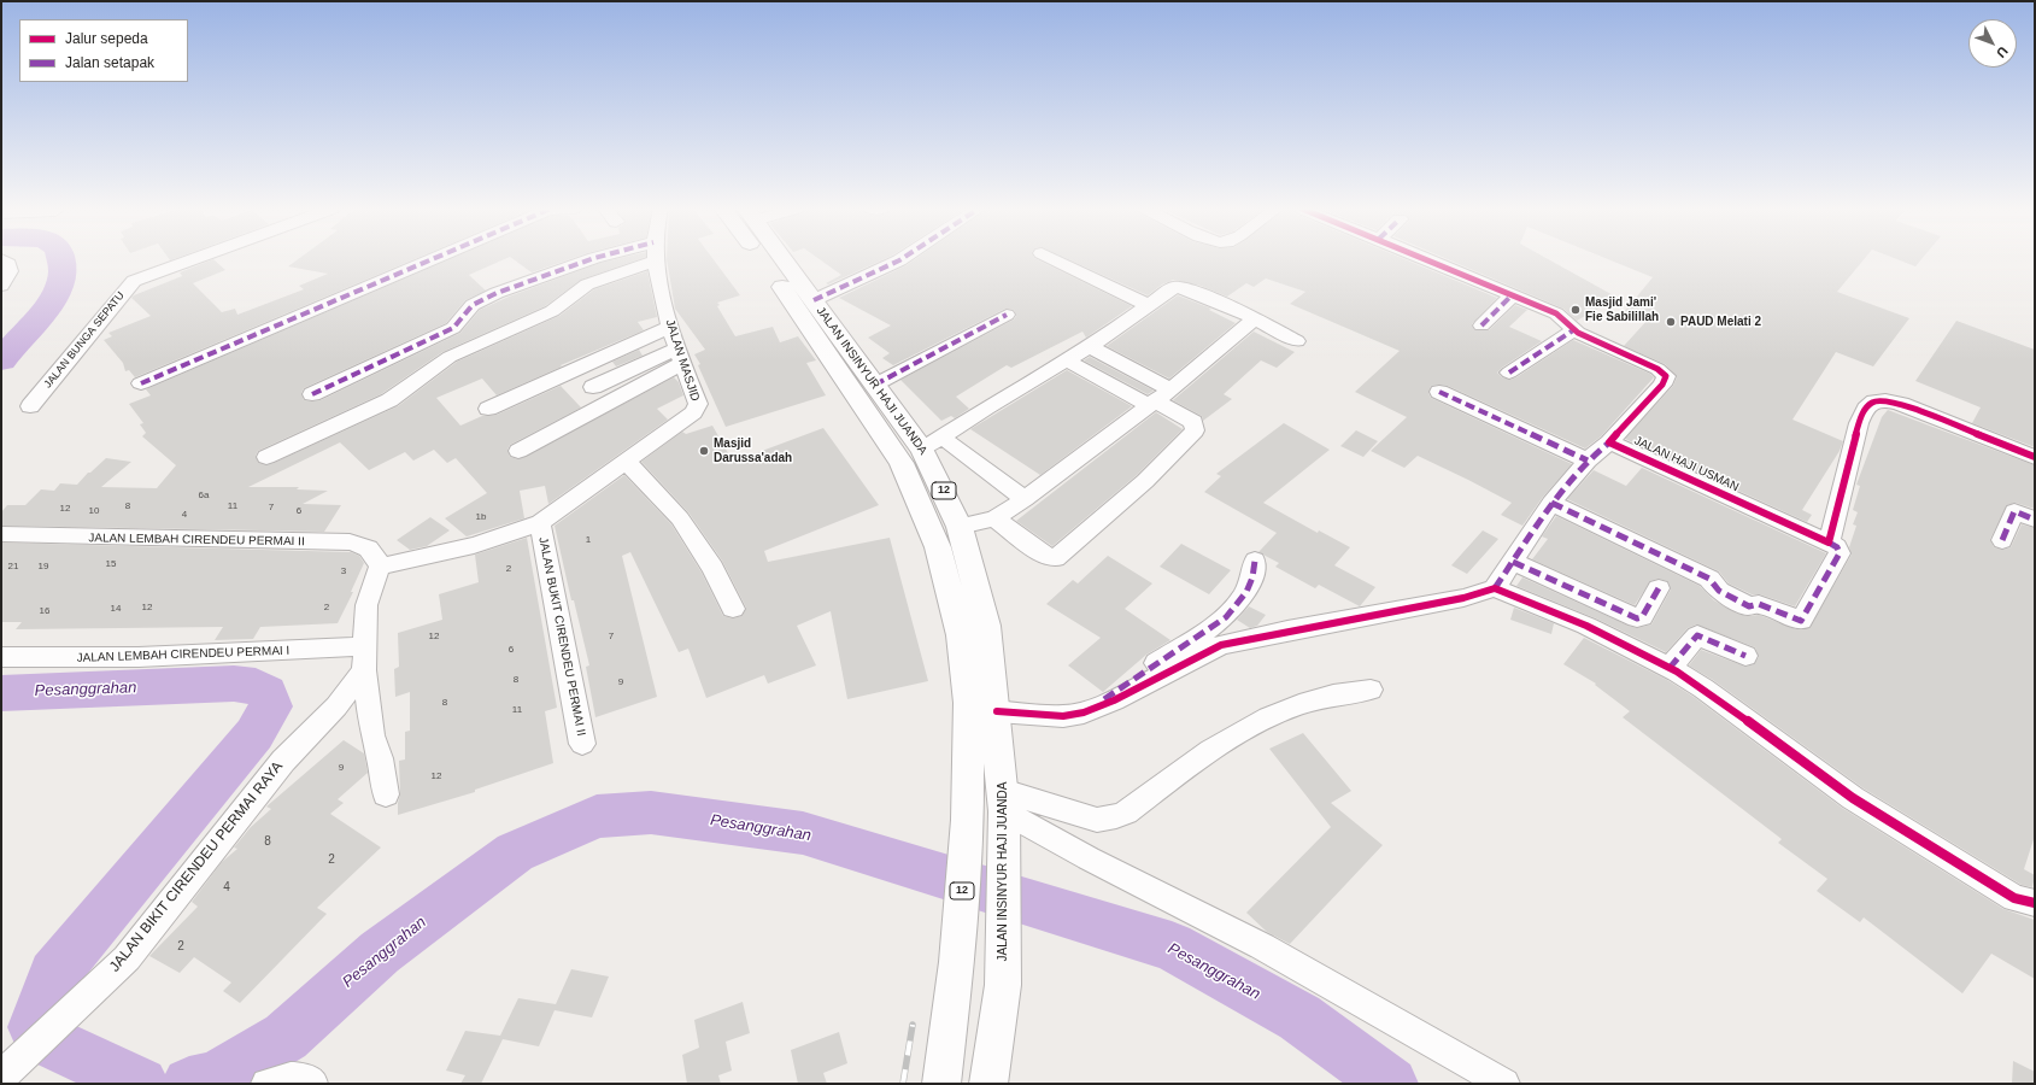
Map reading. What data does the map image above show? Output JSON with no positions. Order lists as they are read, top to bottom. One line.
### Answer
{"streets":{"highway":["JALAN INSINYUR HAJI JUANDA","12"],"street":["JALAN BUNGA SEPATU","JALAN MASJID","JALAN HAJI USMAN","JALAN LEMBAH CIRENDEU PERMAI II","JALAN BUKIT CIRENDEU PERMAI II","JALAN LEMBAH CIRENDEU PERMAI I","JALAN BIKIT CIRENDEU PERMAI RAYA"]},"crossings":[["JALAN MASJID","JALAN BUKIT CIRENDEU PERMAI II"],["JALAN LEMBAH CIRENDEU PERMAI II","JALAN BUKIT CIRENDEU PERMAI II"],["JALAN LEMBAH CIRENDEU PERMAI I","JALAN BIKIT CIRENDEU PERMAI RAYA"]],"water":["Pesanggrahan"],"places":["Masjid Jami' Fie Sabilillah","PAUD Melati 2","Masjid Darussa'adah"],"house_numbers":["6a","8","11","7","12","10","6","4","1b","1","15","21","19","2","3","12","2","14","16","12","7","6","8","9","8","11","9","12","8","2","4","2"],"legend":["Jalur sepeda","Jalan setapak"],"north":"bottom right"}
